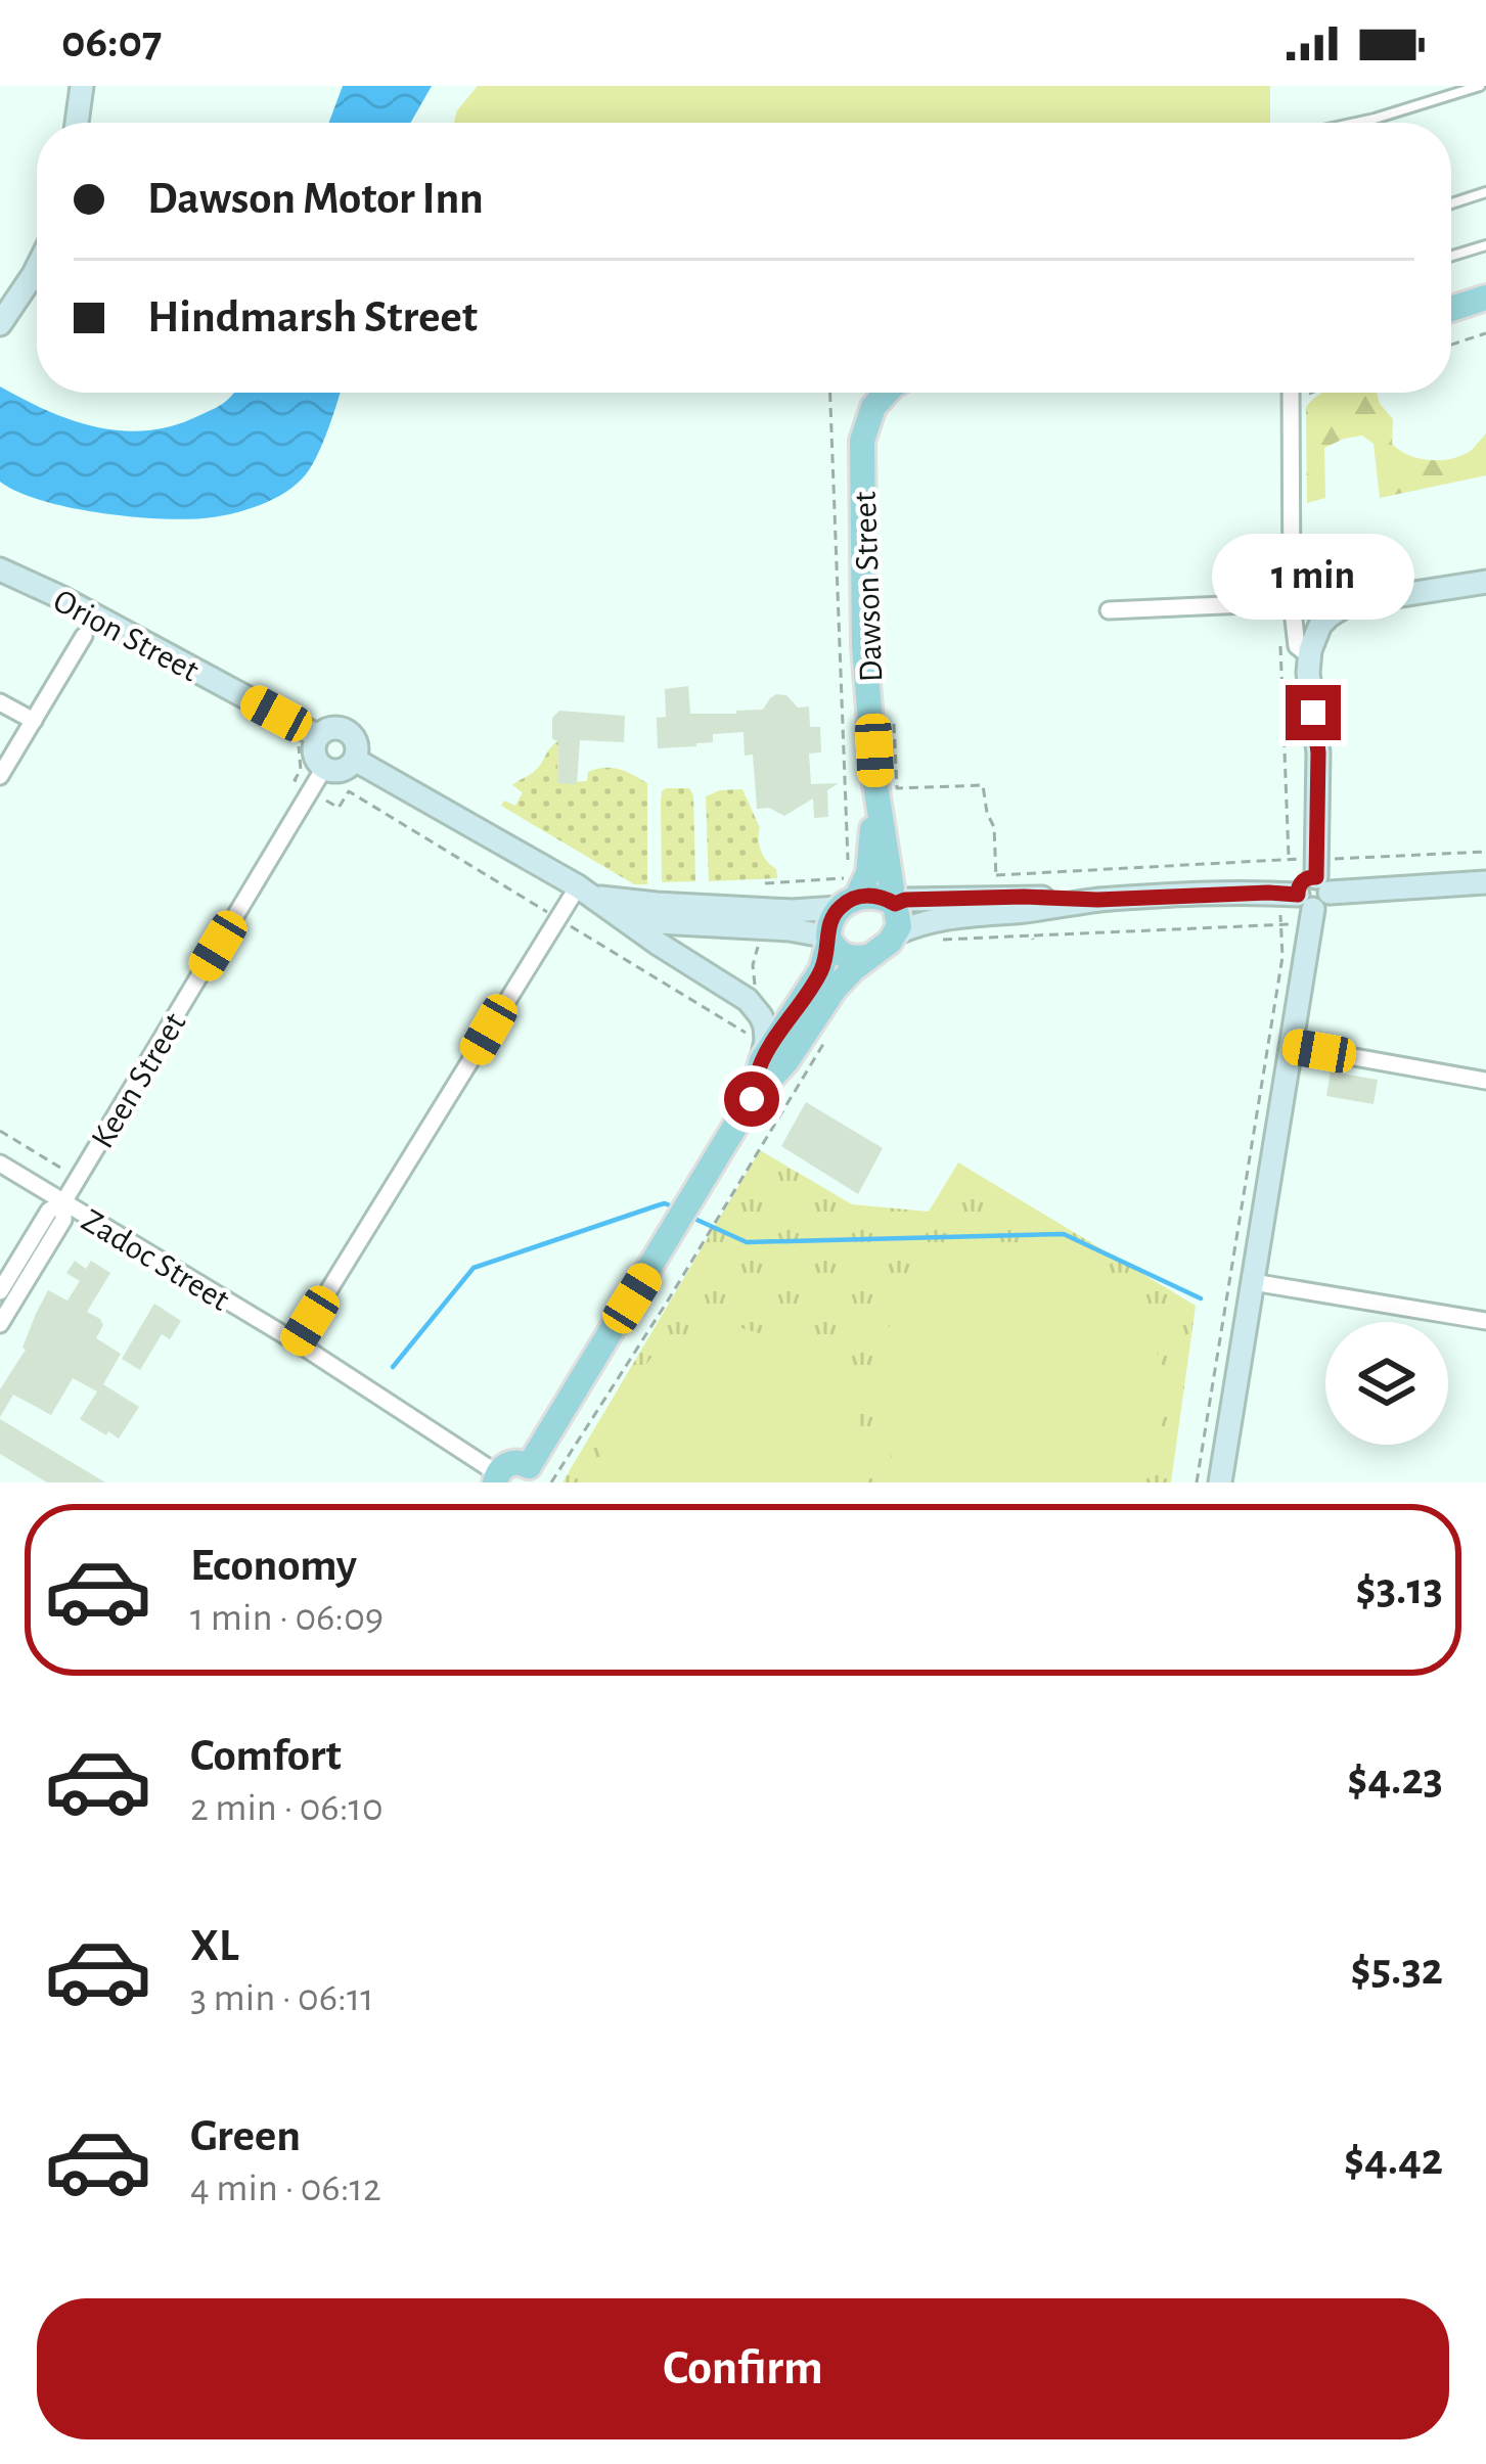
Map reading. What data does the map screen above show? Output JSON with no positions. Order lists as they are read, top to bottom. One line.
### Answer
{"streets":{"main road":["Dawson Street"],"street":["Orion Street","Keen Street","Zadoc Street"]},"crossings":[["Orion Street","Keen Street"],["Keen Street","Zadoc Street"]],"page":{"status":"06:07","banner":["Dawson Motor Inn","Hindmarsh Street"],"bubble":"1 min","list":[{"name":"Economy","note":"1 min · 06:09","value":"$3.13"},{"name":"Comfort","note":"2 min · 06:10","value":"$4.23"},{"name":"XL","note":"3 min · 06:11","value":"$5.32"},{"name":"Green","note":"4 min · 06:12","value":"$4.42"}],"buttons":"Confirm"}}
